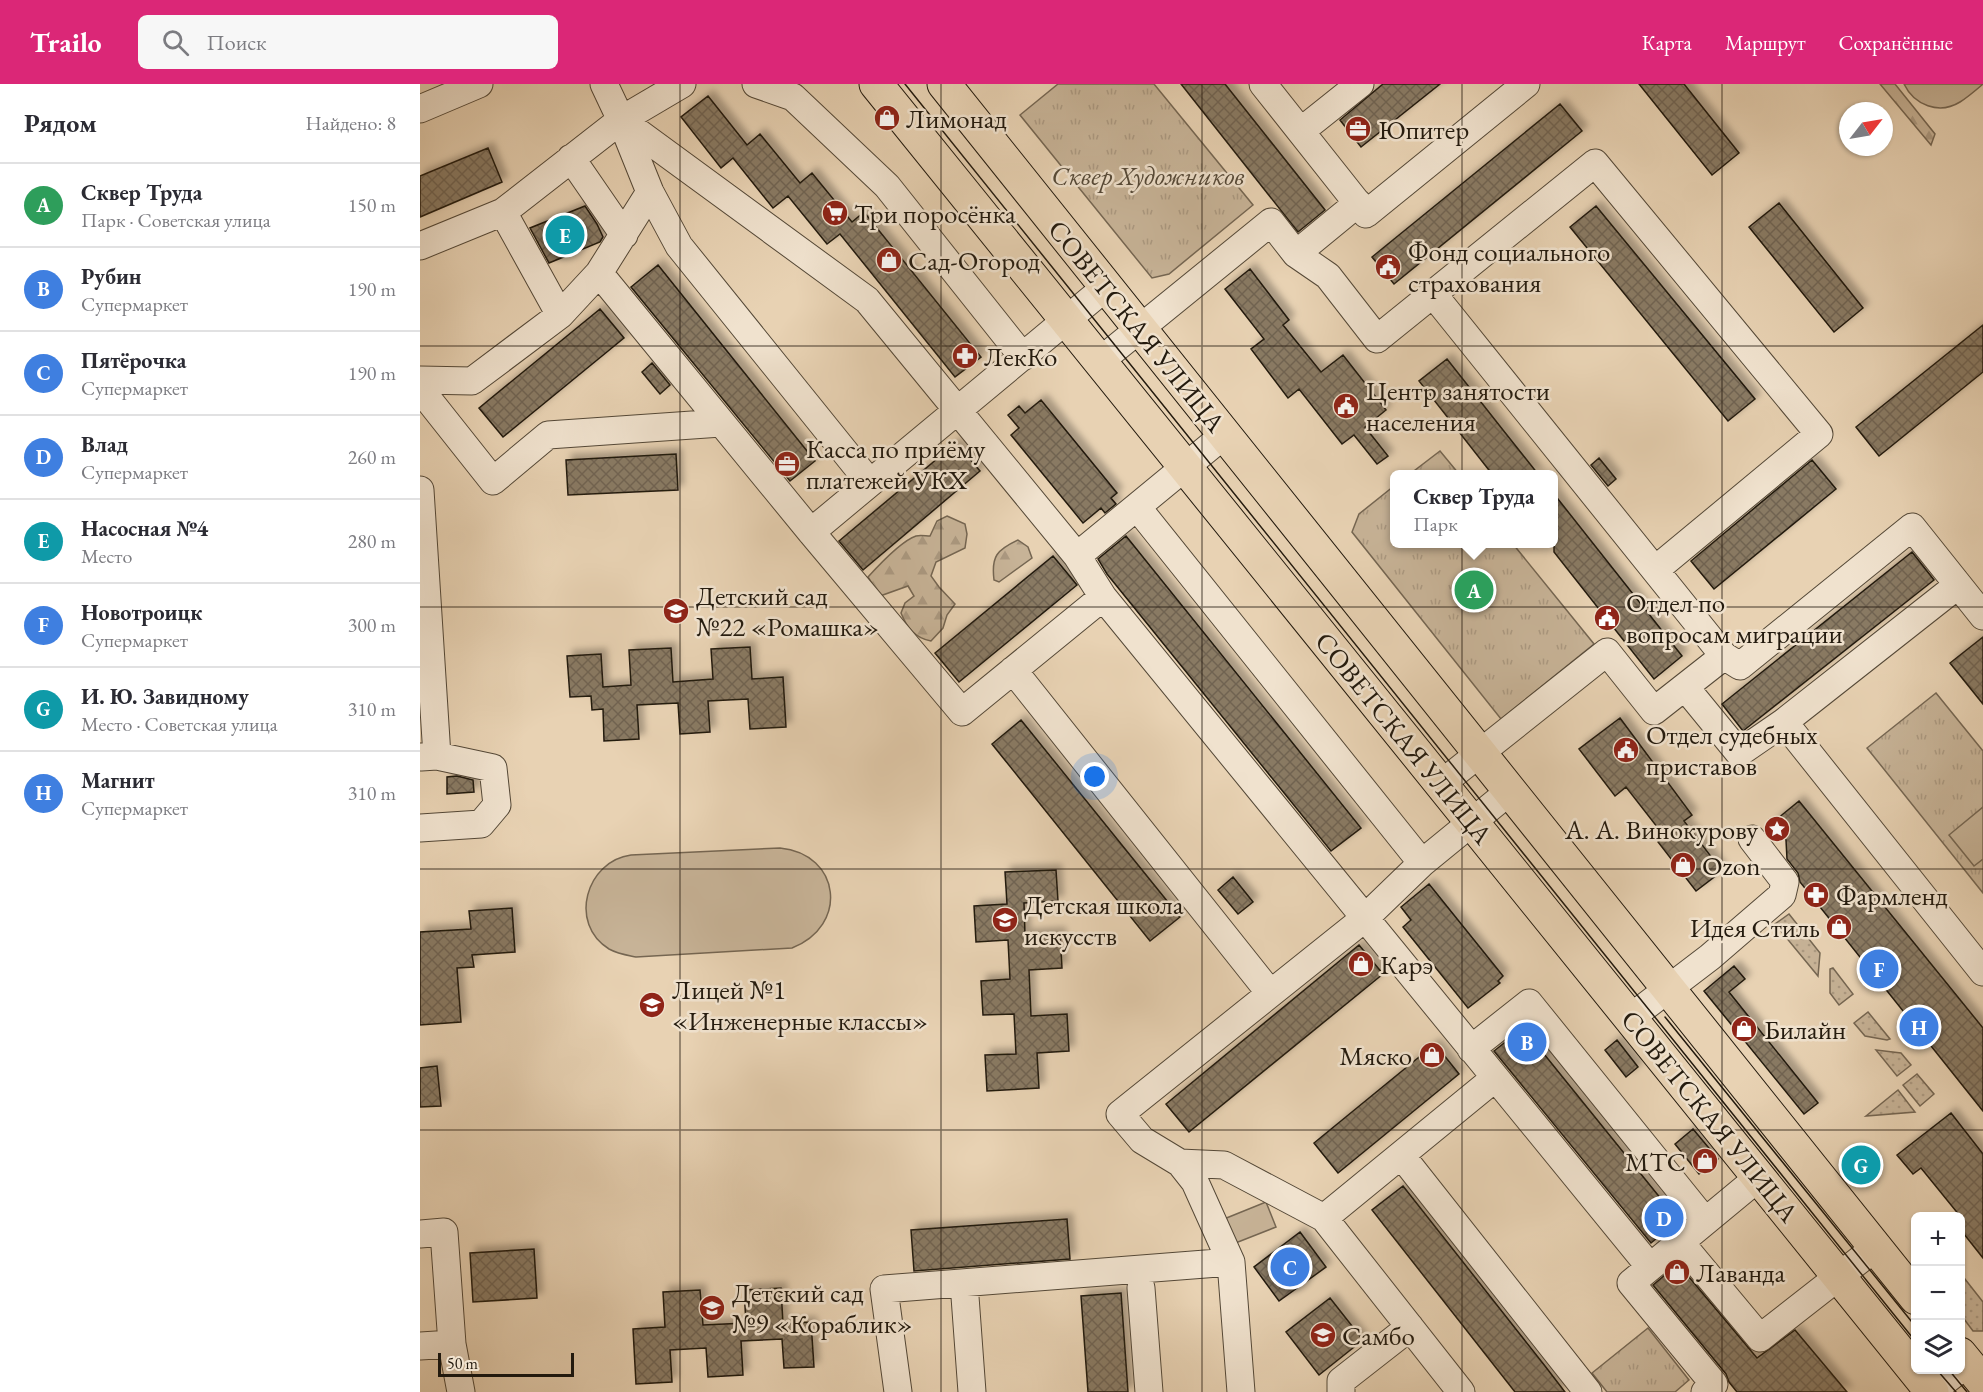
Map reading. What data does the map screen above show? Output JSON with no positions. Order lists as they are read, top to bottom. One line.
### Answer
{"streets":{"main road":["СОВЕТСКАЯ УЛИЦА"]},"parks":["Сквер Художников"],"places":{"shop":["Лимонад","Сад-Огород","Ozon","Идея Стиль","Карэ","Билайн","Мяско","МТС","Лаванда"],"office":["Юпитер","Касса по приёму платежей УКХ"],"supermarket":["Три поросёнка"],"public building":["Фонд социального страхования","Центр занятости населения","Отдел по вопросам миграции","Отдел судебных приставов"],"pharmacy":["ЛекКо","Фармленд"],"school or university":["Детский сад №22 «Ромашка»","Детская школа искусств","Лицей №1 «Инженерные классы»","Детский сад №9 «Кораблик»","Самбо"],"place":["А. А. Винокурову"]},"scale_bar":"50 m","north":"top right","page":{"header":"Trailo","search":"Поиск","nav":["Карта","Маршрут","Сохранённые"],"heading":["Рядом","Найдено: 8"],"list":[{"mark":"A","name":"Сквер Труда","note":"Парк · Советская улица","value":"150 m"},{"mark":"B","name":"Рубин","note":"Супермаркет","value":"190 m"},{"mark":"C","name":"Пятёрочка","note":"Супермаркет","value":"190 m"},{"mark":"D","name":"Влад","note":"Супермаркет","value":"260 m"},{"mark":"E","name":"Насосная №4","note":"Место","value":"280 m"},{"mark":"F","name":"Новотроицк","note":"Супермаркет","value":"300 m"},{"mark":"G","name":"И. Ю. Завидному","note":"Место · Советская улица","value":"310 m"},{"mark":"H","name":"Магнит","note":"Супермаркет","value":"310 m"}],"pins":["E","A","F","H","B","G","D","C"],"popup":["Сквер Труда","Парк"],"map_buttons":["+","−"],"scale":"50 m"}}
